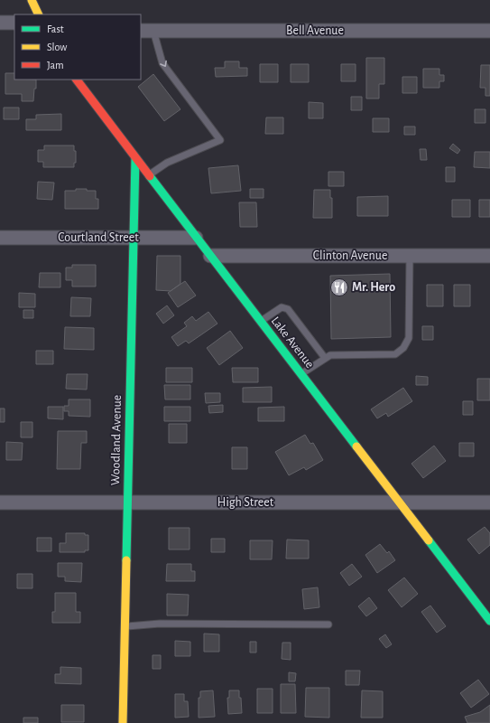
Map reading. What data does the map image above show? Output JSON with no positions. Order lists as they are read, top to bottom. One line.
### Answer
{"streets":{"street":["Bell Avenue","Courtland Street","Clinton Avenue","Lake Avenue","Woodland Avenue","High Street"]},"crossings":[["Courtland Street","Lake Avenue"],["Courtland Street","Woodland Avenue"],["Clinton Avenue","Lake Avenue"],["Lake Avenue","Woodland Avenue"],["Lake Avenue","High Street"],["Woodland Avenue","High Street"]],"places":{"restaurant":["Mr. Hero"]},"legend":["Fast","Slow","Jam"]}
